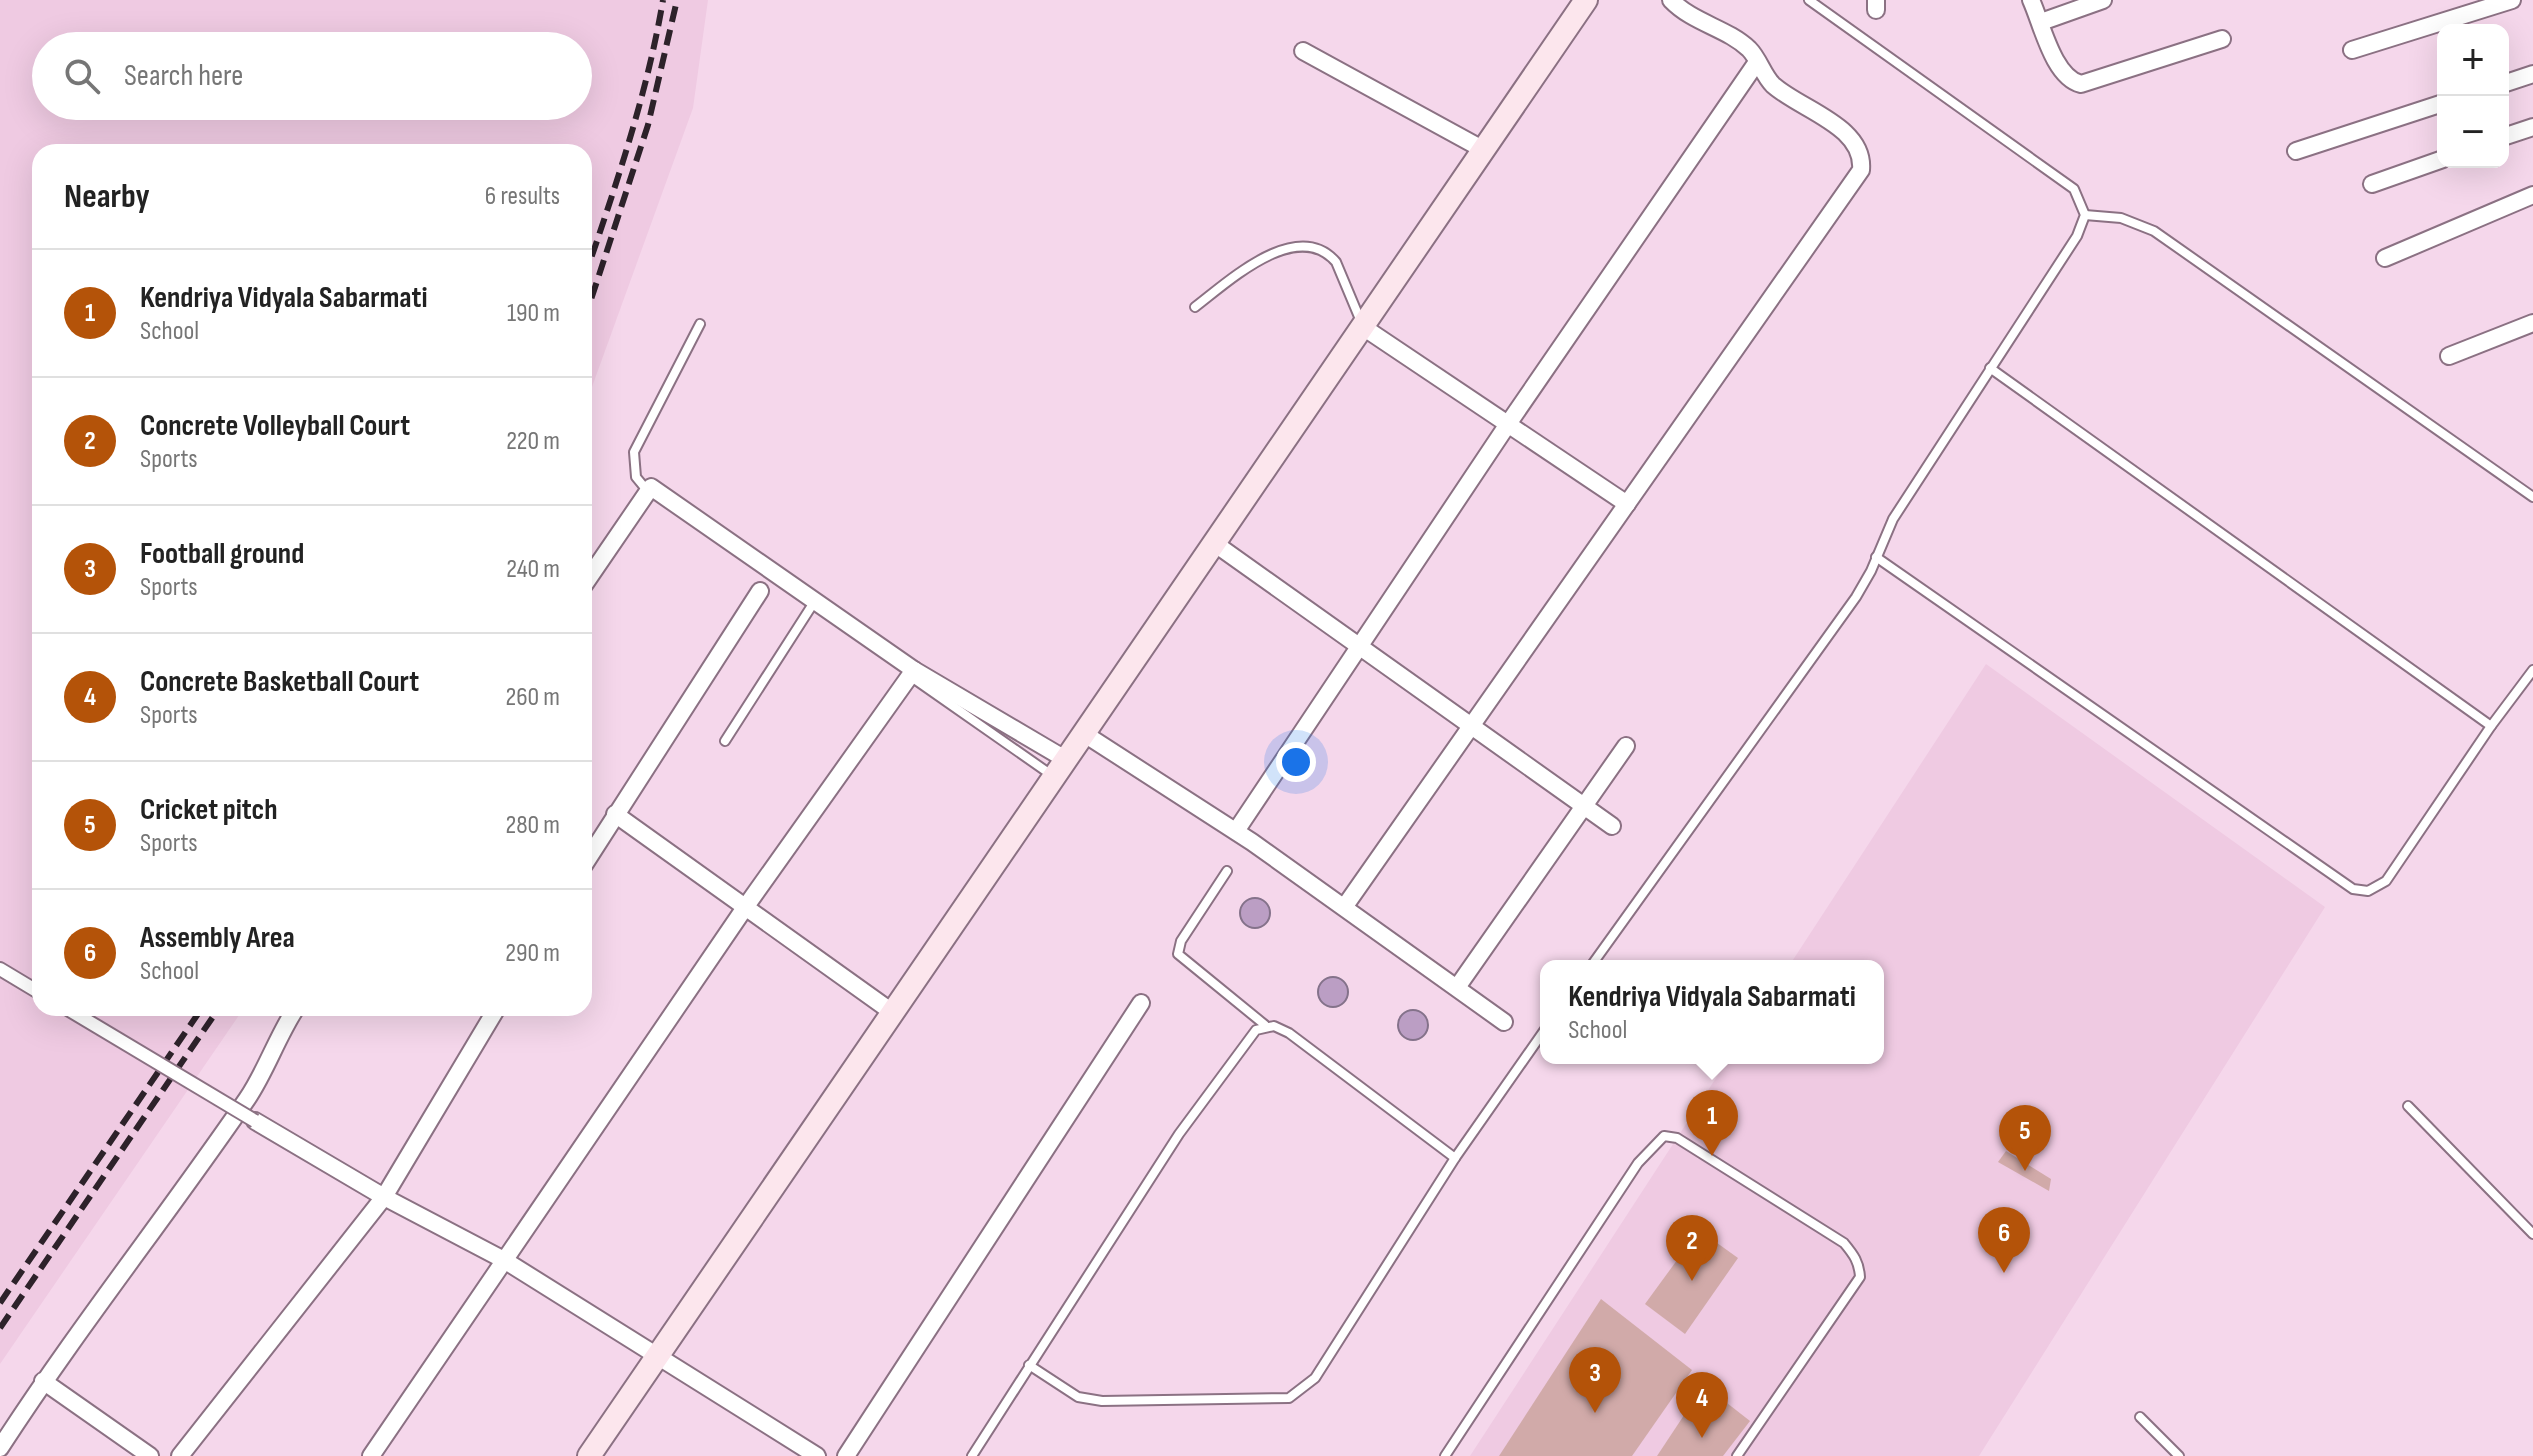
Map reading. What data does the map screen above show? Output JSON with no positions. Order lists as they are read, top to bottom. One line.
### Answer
{"page":{"map_buttons":["+","−"],"search":"Search here","heading":["Nearby","6 results"],"list":[{"mark":"1","name":"Kendriya Vidyala Sabarmati","note":"School","value":"190 m"},{"mark":"2","name":"Concrete Volleyball Court","note":"Sports","value":"220 m"},{"mark":"3","name":"Football ground","note":"Sports","value":"240 m"},{"mark":"4","name":"Concrete Basketball Court","note":"Sports","value":"260 m"},{"mark":"5","name":"Cricket pitch","note":"Sports","value":"280 m"},{"mark":"6","name":"Assembly Area","note":"School","value":"290 m"}],"popup":["Kendriya Vidyala Sabarmati","School"],"pins":["1","5","6","2","3","4"]}}
